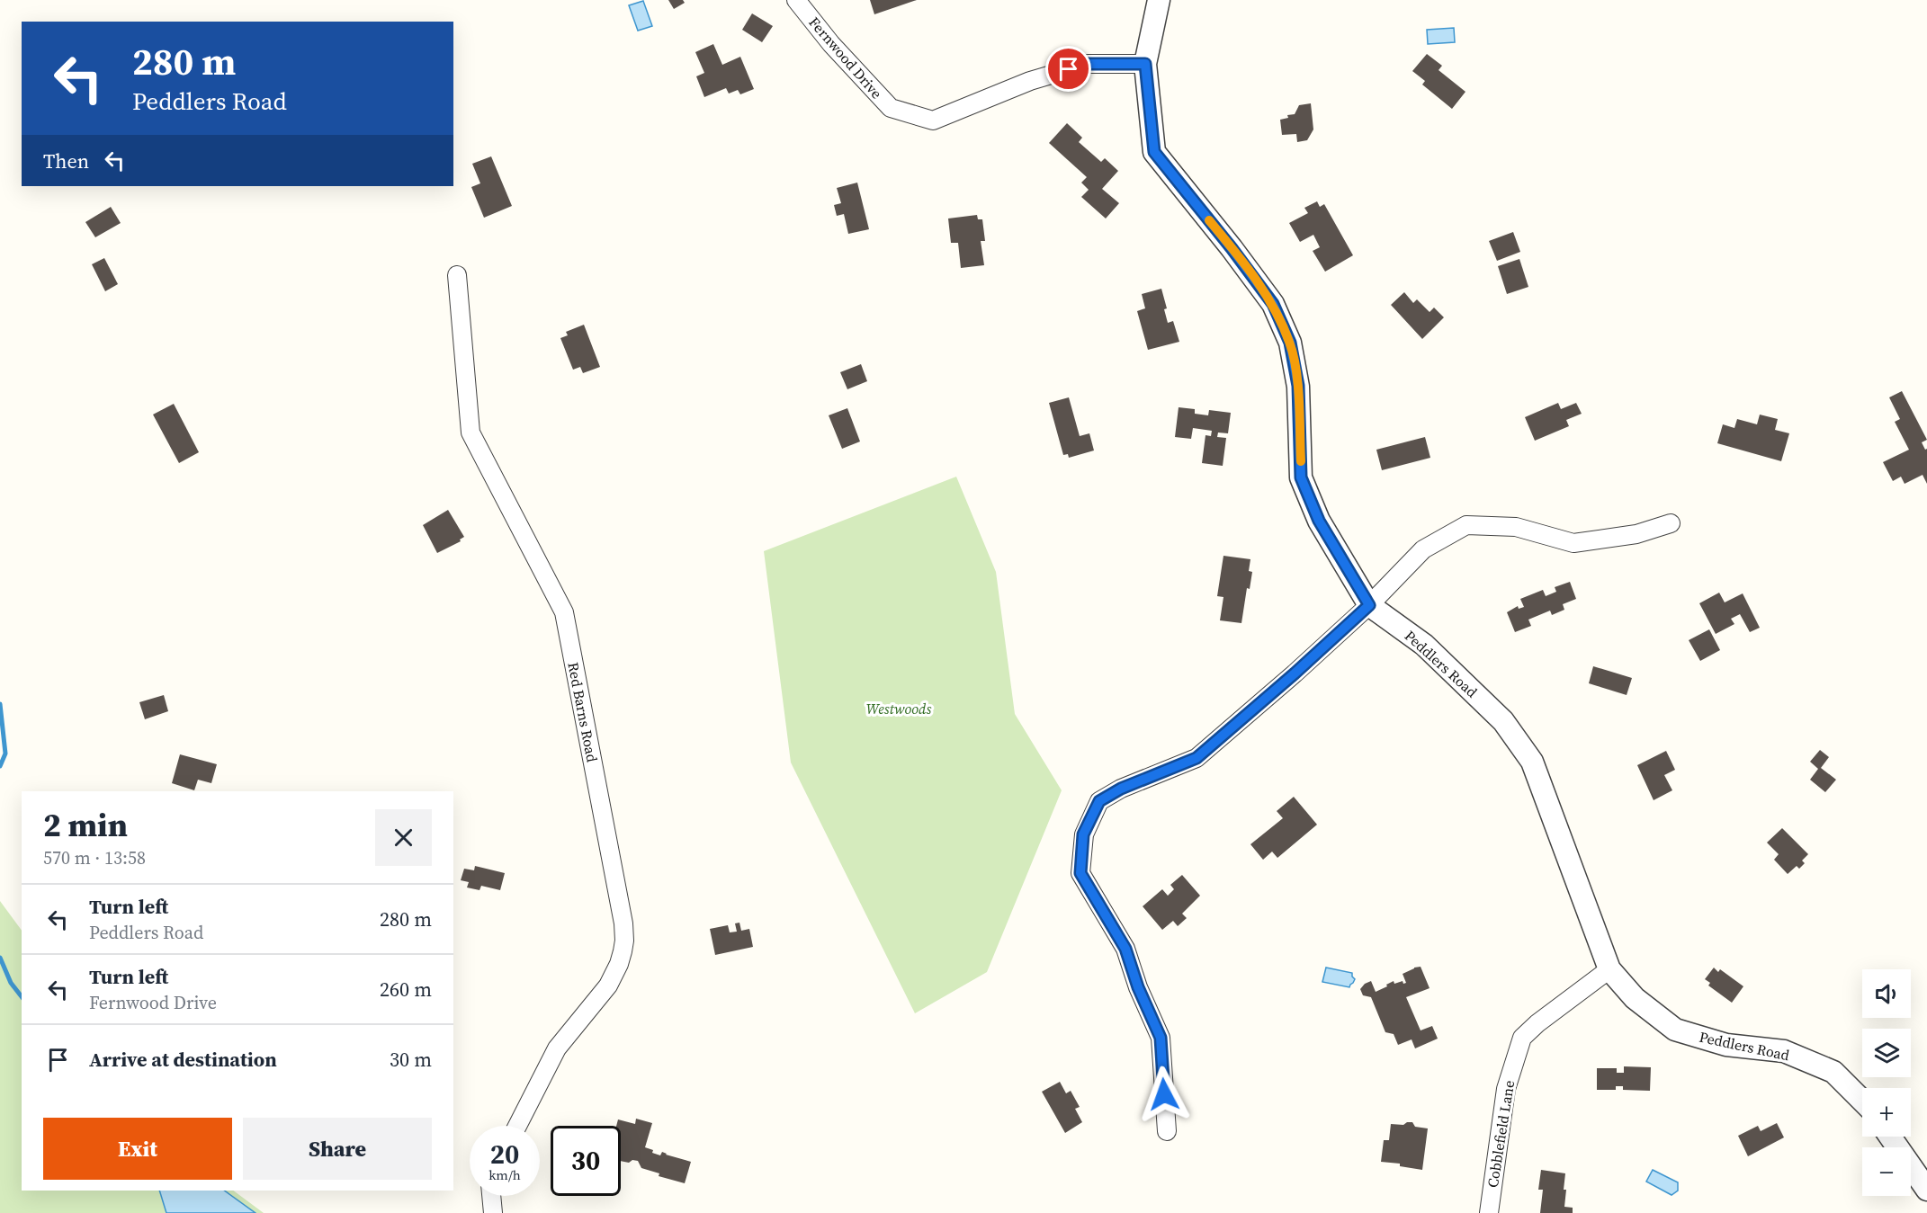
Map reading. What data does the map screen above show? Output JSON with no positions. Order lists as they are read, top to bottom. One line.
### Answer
{"streets":{"street":["Fernwood Drive","Peddlers Road","Red Barns Road","Cobblefield Lane"]},"crossings":[["Fernwood Drive","Peddlers Road"],["Peddlers Road","Cobblefield Lane"]],"parks":["Westwoods"],"page":{"turn":["280 m","Peddlers Road"],"then":"Then","heading":["2 min","570 m · 13:58"],"list":[{"name":"Turn left","note":"Peddlers Road","value":"280 m"},{"name":"Turn left","note":"Fernwood Drive","value":"260 m"},{"name":"Arrive at destination","value":"30 m"}],"map_buttons":["+","−"],"buttons":["Exit","Share"],"speed":"20 km/h","limit":"30"}}
